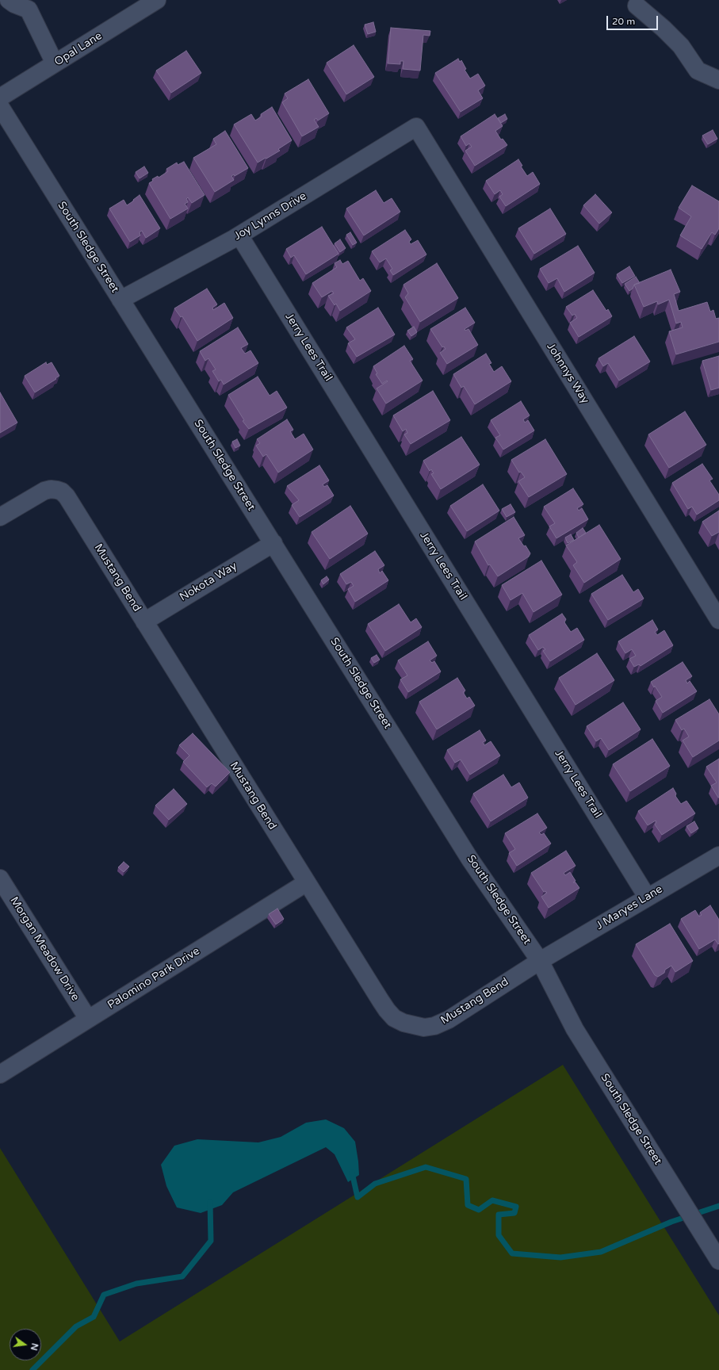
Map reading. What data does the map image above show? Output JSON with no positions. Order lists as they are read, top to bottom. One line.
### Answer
{"streets":{"street":["Opal Lane","Joy Lynns Drive","South Sledge Street","Jerry Lees Trail","Johnnys Way","Mustang Bend","Nokota Way","J Maryes Lane","Morgan Meadow Drive","Palomino Park Drive"]},"crossings":[["Joy Lynns Drive","South Sledge Street"],["Joy Lynns Drive","Jerry Lees Trail"],["Joy Lynns Drive","Johnnys Way"],["South Sledge Street","Mustang Bend"],["South Sledge Street","Nokota Way"],["South Sledge Street","J Maryes Lane"],["Jerry Lees Trail","J Maryes Lane"],["Mustang Bend","Nokota Way"],["Mustang Bend","J Maryes Lane"],["Mustang Bend","Palomino Park Drive"],["Morgan Meadow Drive","Palomino Park Drive"]],"scale_bar":"20 m","north":"right"}
